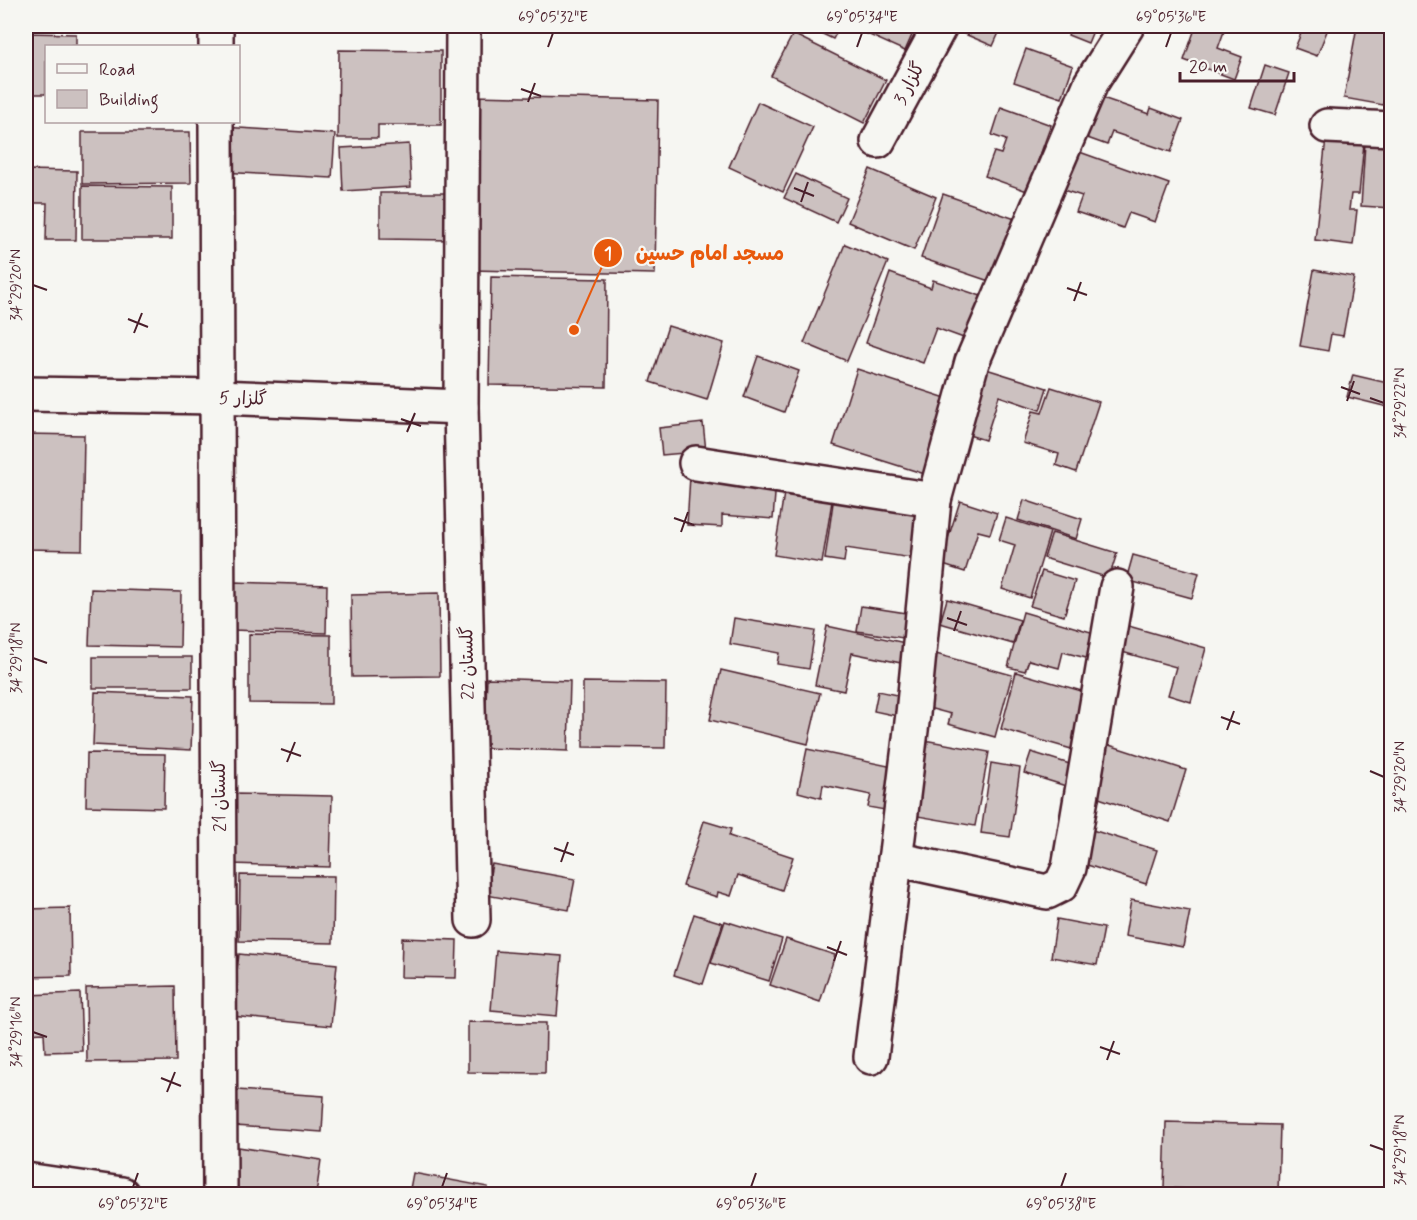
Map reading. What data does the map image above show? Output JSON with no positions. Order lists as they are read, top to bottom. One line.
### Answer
{"streets":{"street":["گلزار 3","گلزار 5","گلستان 22","گلستان 21"]},"crossings":[["گلزار 5","گلستان 22"],["گلزار 5","گلستان 21"]],"places":["مسجد امام حسین"],"legend":["Road","Building"],"scale_bar":"20 m","coordinates":["69°05'32\"E","69°05'34\"E","69°05'36\"E","34°29'20\"N","34°29'22\"N","34°29'18\"N","34°29'16\"N","69°05'38\"E"]}
